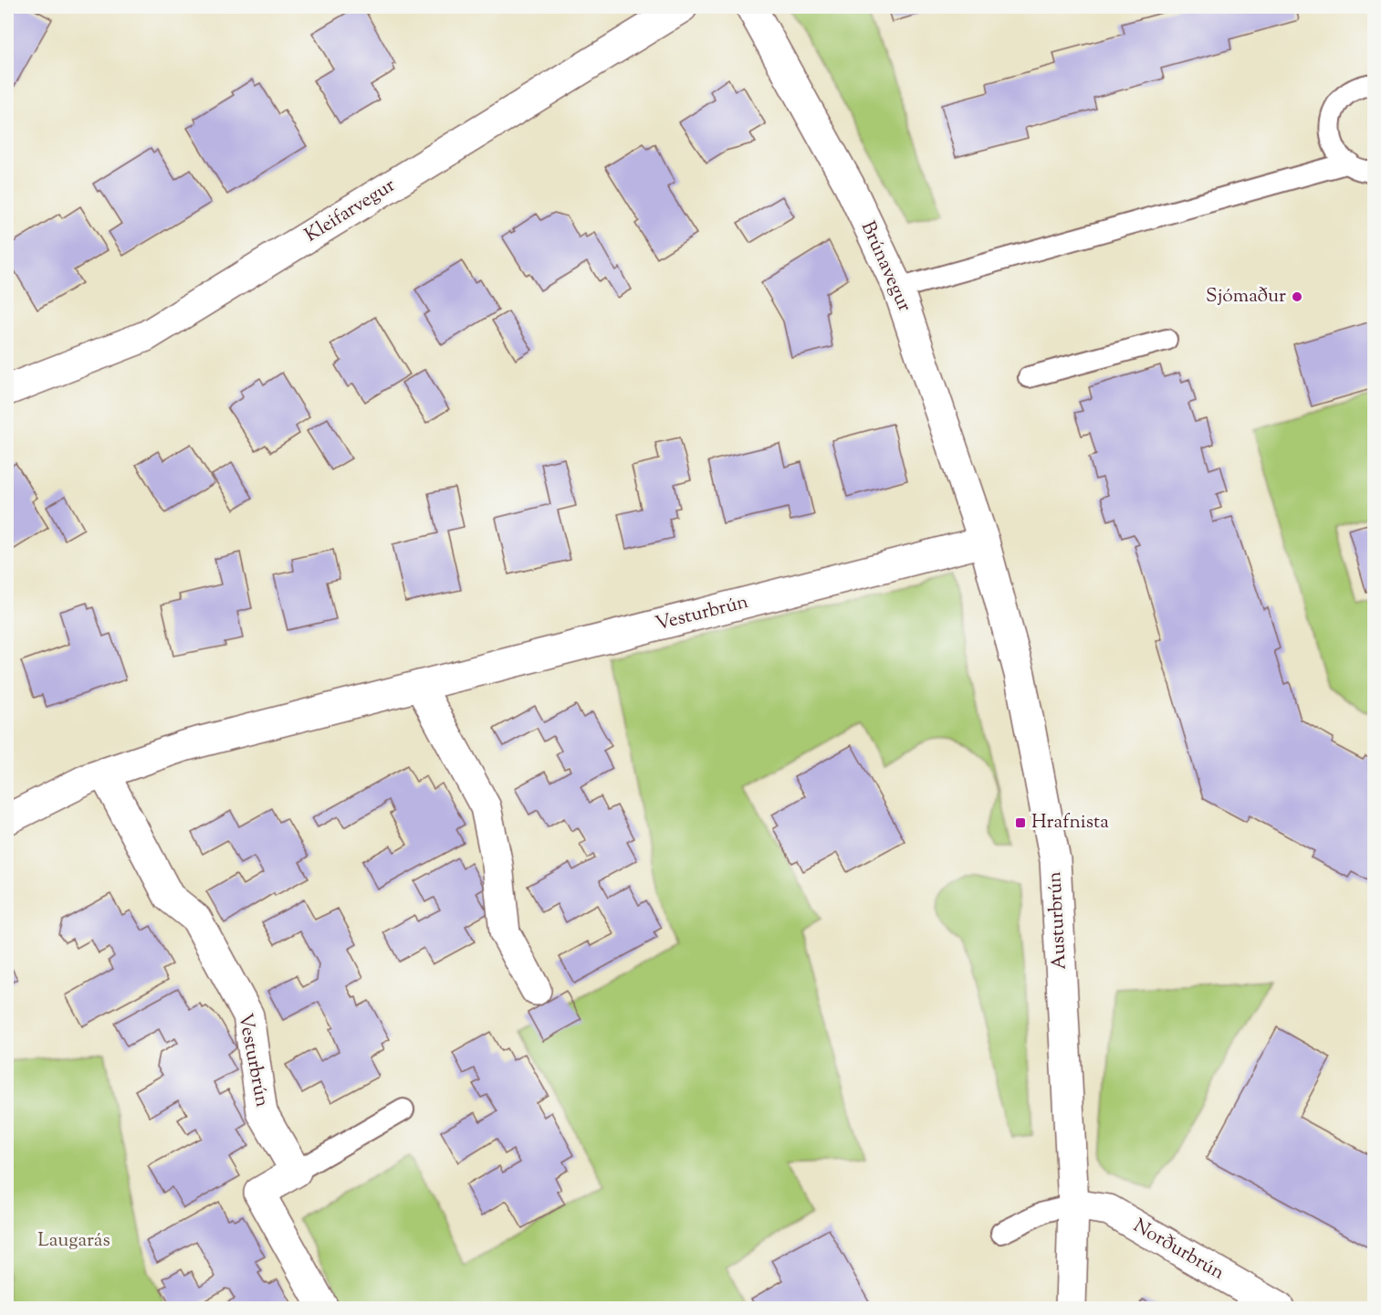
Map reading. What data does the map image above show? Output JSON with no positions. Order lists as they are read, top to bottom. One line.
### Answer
{"streets":{"street":["Kleifarvegur","Brúnavegur","Vesturbrún","Austurbrún","Norðurbrún"]},"crossings":[["Brúnavegur","Vesturbrún"],["Brúnavegur","Austurbrún"],["Vesturbrún","Austurbrún"],["Austurbrún","Norðurbrún"]],"parks":["Laugarás"],"places":{"other":["Sjómaður"],"transit":["Hrafnista"]}}
